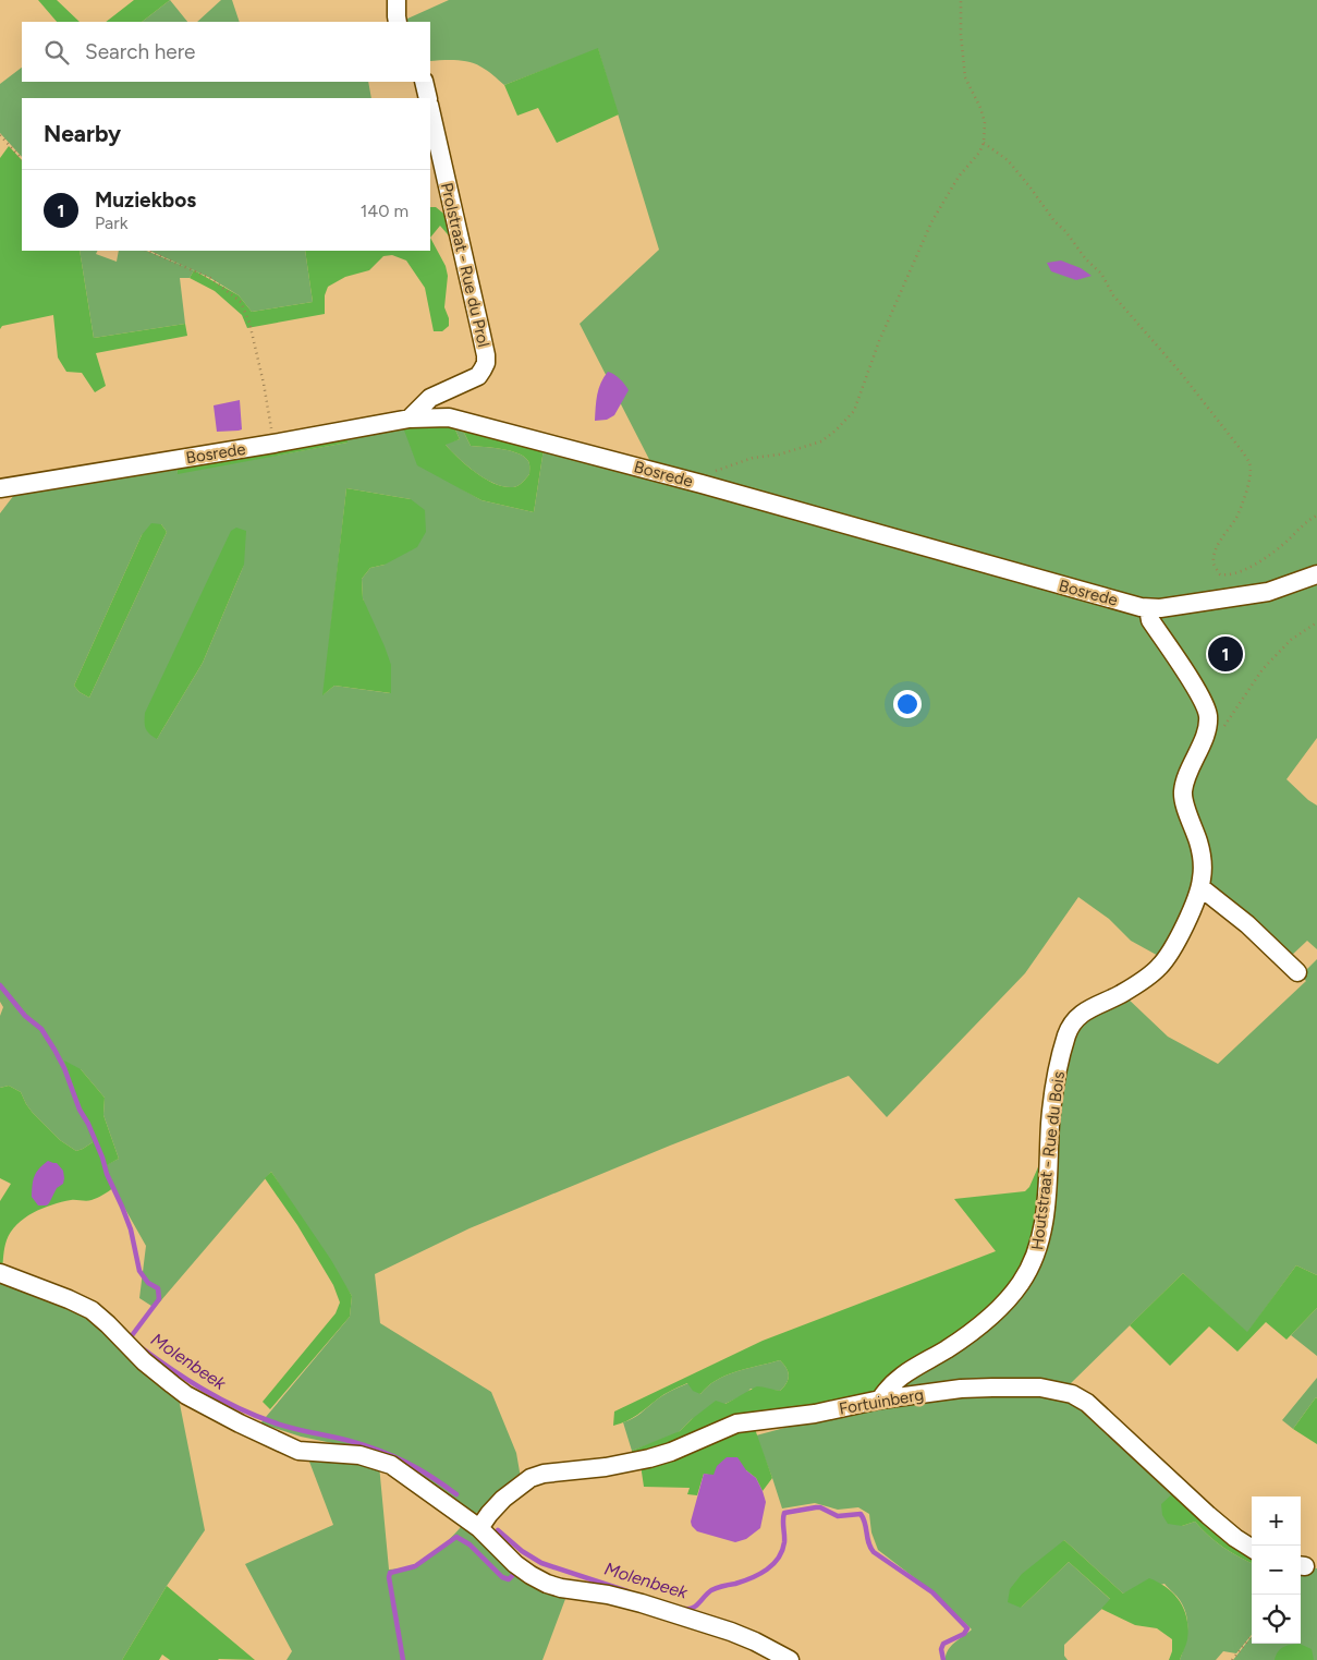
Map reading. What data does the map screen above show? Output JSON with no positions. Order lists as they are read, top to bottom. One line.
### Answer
{"streets":{"street":["Prolstraat - Rue du Prol","Bosrede","Houtstraat - Rue du Bois","Fortuinberg"]},"crossings":[["Prolstraat - Rue du Prol","Bosrede"],["Bosrede","Houtstraat - Rue du Bois"],["Houtstraat - Rue du Bois","Fortuinberg"]],"water":["Molenbeek"],"page":{"search":"Search here","heading":"Nearby","list":[{"mark":"1","name":"Muziekbos","note":"Park","value":"140 m"}],"pins":"1","map_buttons":["+","−"]}}
